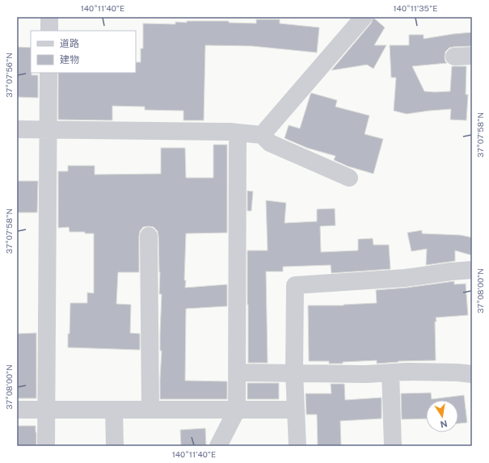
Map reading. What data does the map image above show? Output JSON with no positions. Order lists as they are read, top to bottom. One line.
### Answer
{"legend":["道路","建物"],"north":"bottom","coordinates":["140°11'40\"E","140°11'35\"E","37°07'56\"N","37°07'58\"N","37°08'00\"N"]}
